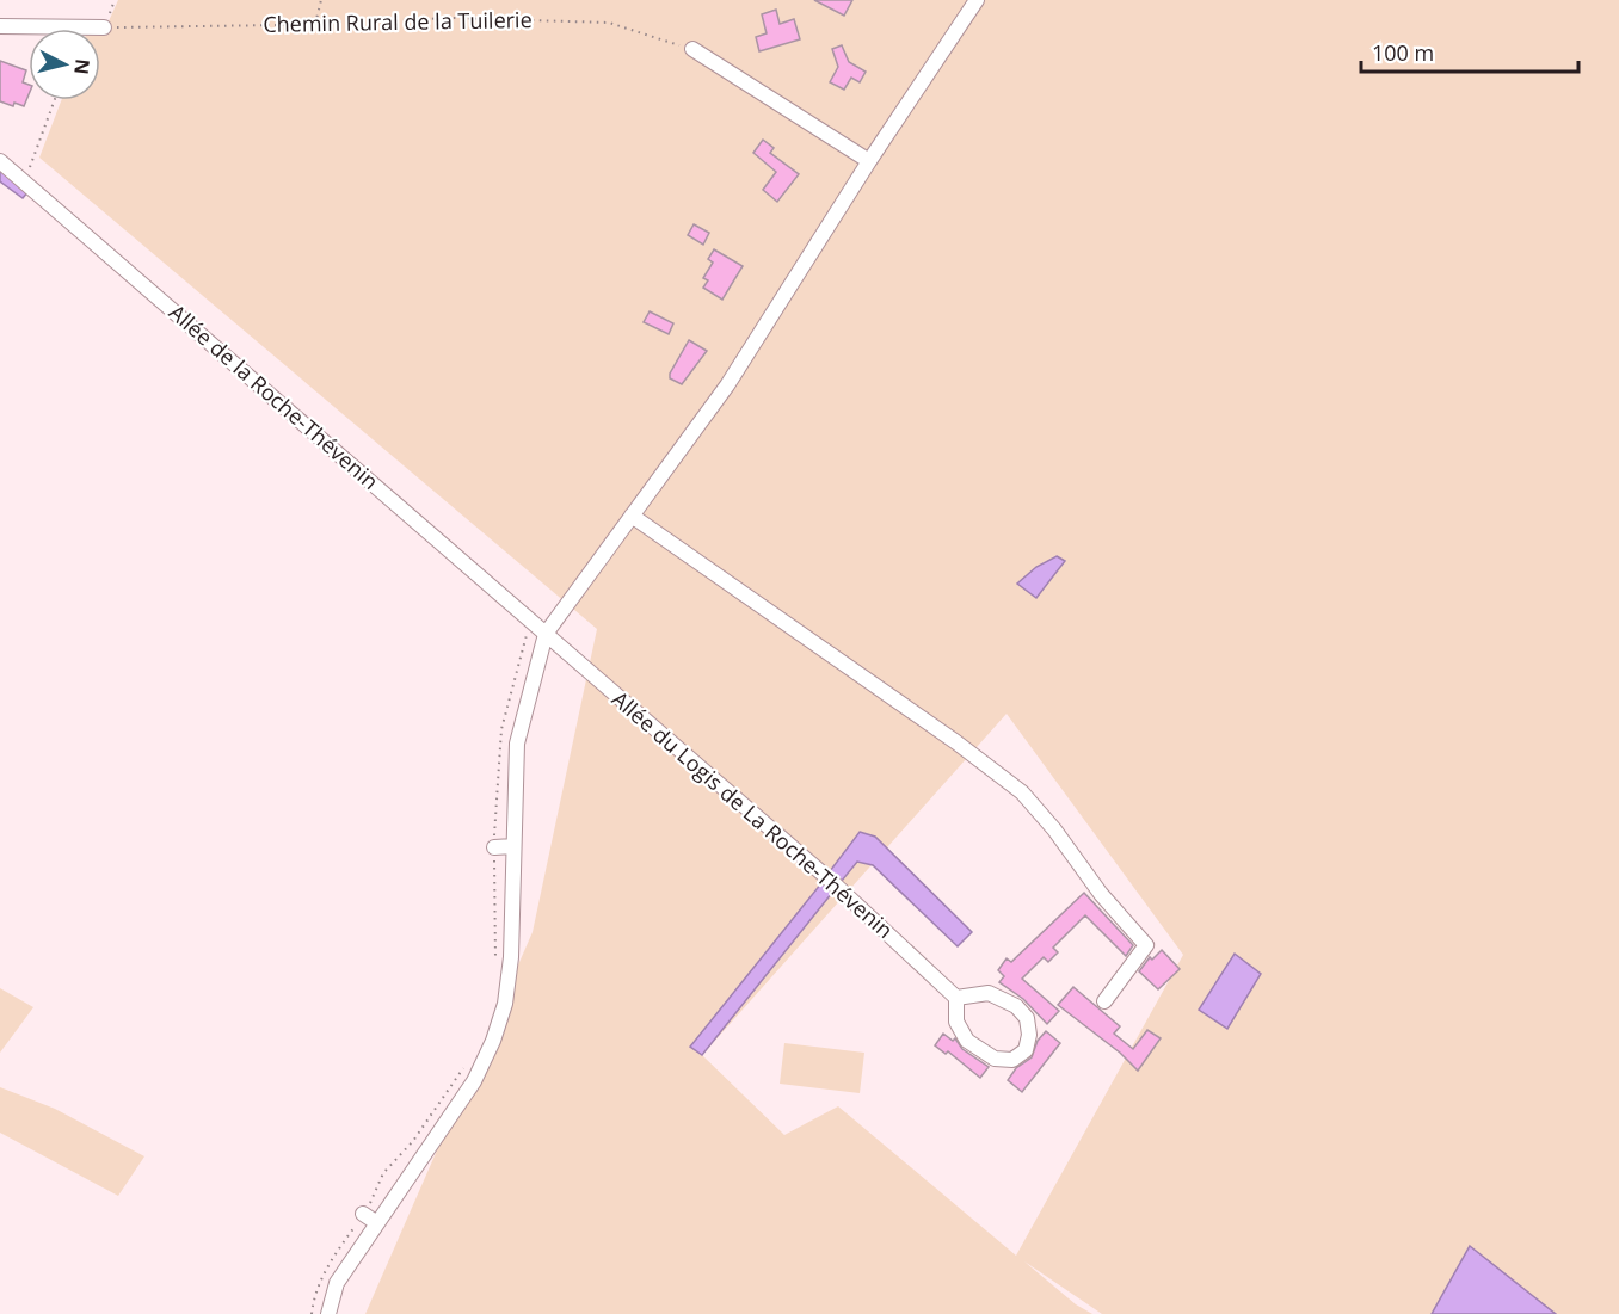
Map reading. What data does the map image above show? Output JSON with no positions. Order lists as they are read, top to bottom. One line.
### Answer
{"streets":{"street":["Allée de la Roche-Thévenin","Allée du Logis de La Roche-Thévenin"],"path":["Chemin Rural de la Tuilerie"]},"crossings":[["Allée de la Roche-Thévenin","Allée du Logis de La Roche-Thévenin"]],"scale_bar":"100 m","north":"right"}
